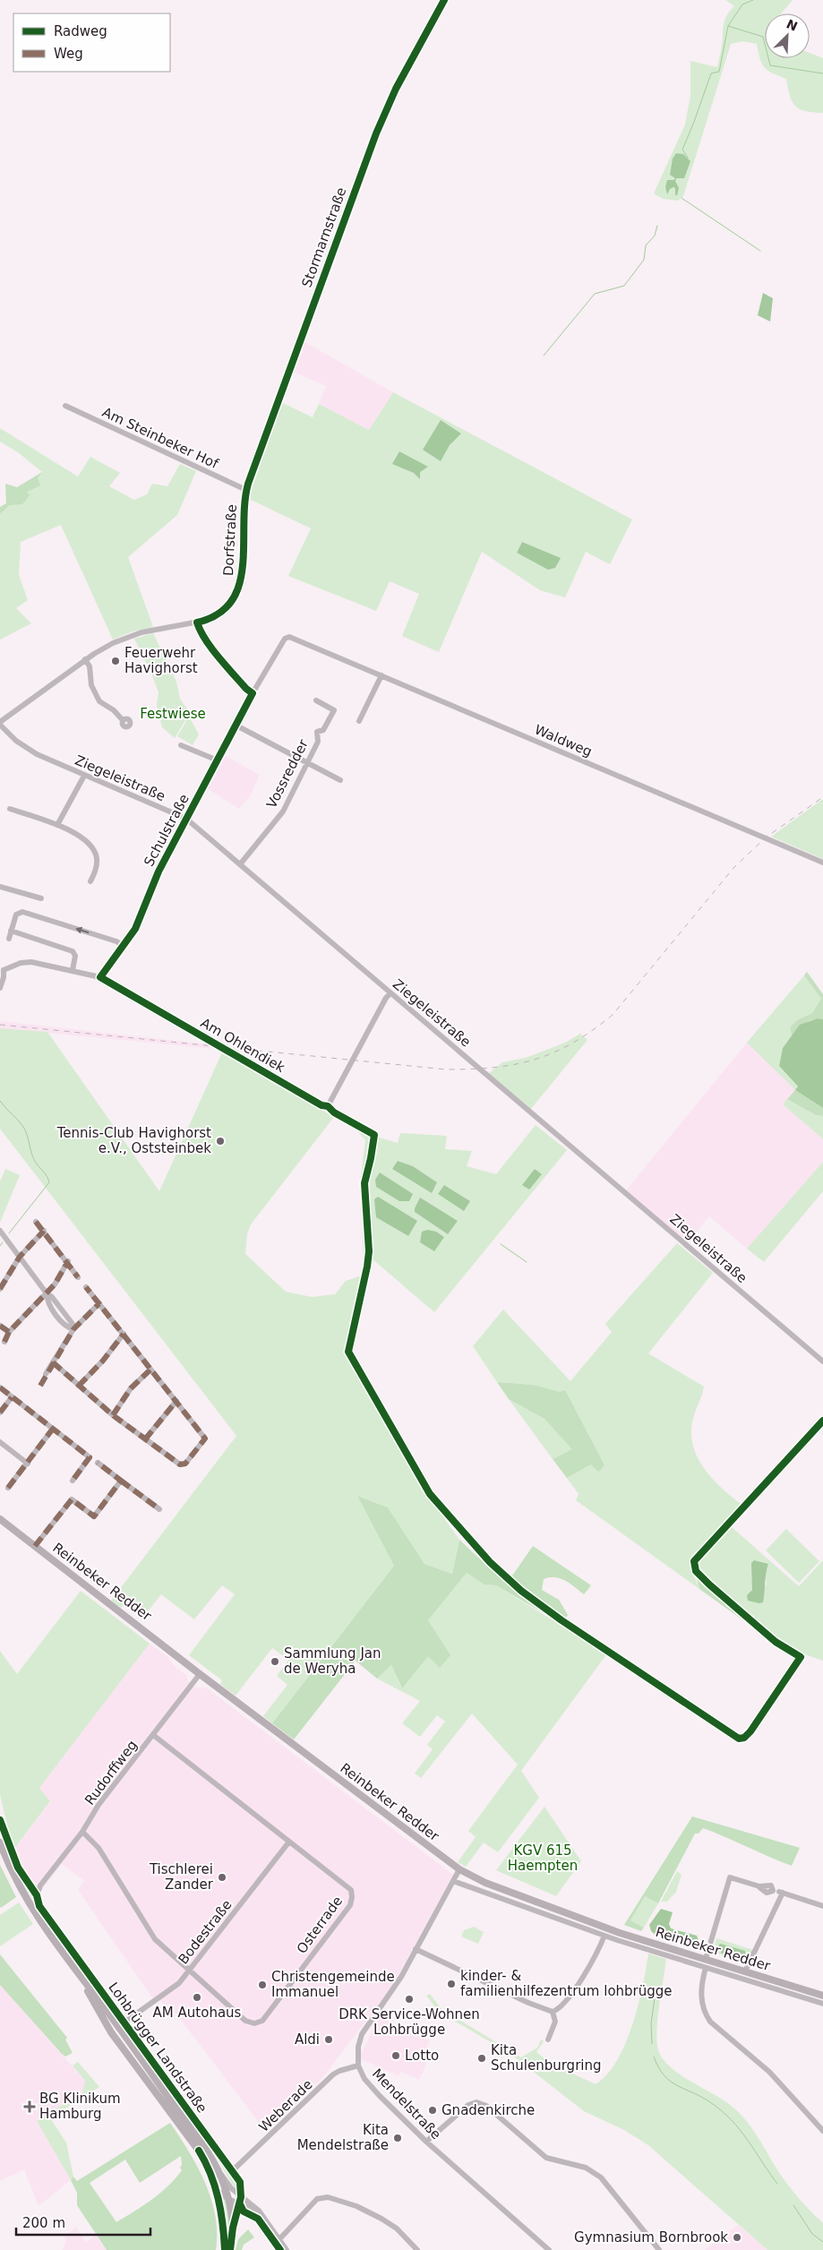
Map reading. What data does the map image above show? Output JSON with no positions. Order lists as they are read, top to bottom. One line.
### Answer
{"streets":{"main road":["Reinbeker Redder"],"street":["Stormarnstraße","Am Steinbeker Hof","Dorfstraße","Waldweg","Vossredder","Ziegeleistraße","Schulstraße","Am Ohlendiek","Rudorffweg","Osterrade","Bodestraße","Lohbrügger Landstraße","Mendelstraße","Weberade"]},"crossings":[["Stormarnstraße","Am Steinbeker Hof"],["Stormarnstraße","Dorfstraße"],["Am Steinbeker Hof","Dorfstraße"],["Dorfstraße","Ziegeleistraße"],["Waldweg","Schulstraße"],["Vossredder","Ziegeleistraße"],["Ziegeleistraße","Schulstraße"],["Schulstraße","Am Ohlendiek"],["Reinbeker Redder","Rudorffweg"],["Reinbeker Redder","Mendelstraße"],["Rudorffweg","Osterrade"],["Rudorffweg","Lohbrügger Landstraße"],["Osterrade","Bodestraße"],["Bodestraße","Lohbrügger Landstraße"],["Lohbrügger Landstraße","Weberade"],["Mendelstraße","Weberade"]],"parks":["Festwiese","KGV 615 Haempten"],"places":{"other":["Feuerwehr Havighorst","Tennis-Club Havighorst e.V., Oststeinbek","Sammlung Jan de Weryha","Tischlerei Zander","kinder- & familienhilfezentrum lohbrügge","Christengemeinde Immanuel","AM Autohaus","DRK Service-Wohnen Lohbrügge","Aldi","Lotto","Kita Schulenburgring","Gnadenkirche","Kita Mendelstraße","Gymnasium Bornbrook"],"health":["BG Klinikum Hamburg"]},"legend":["Radweg","Weg"],"scale_bar":"200 m","north":"top right"}
